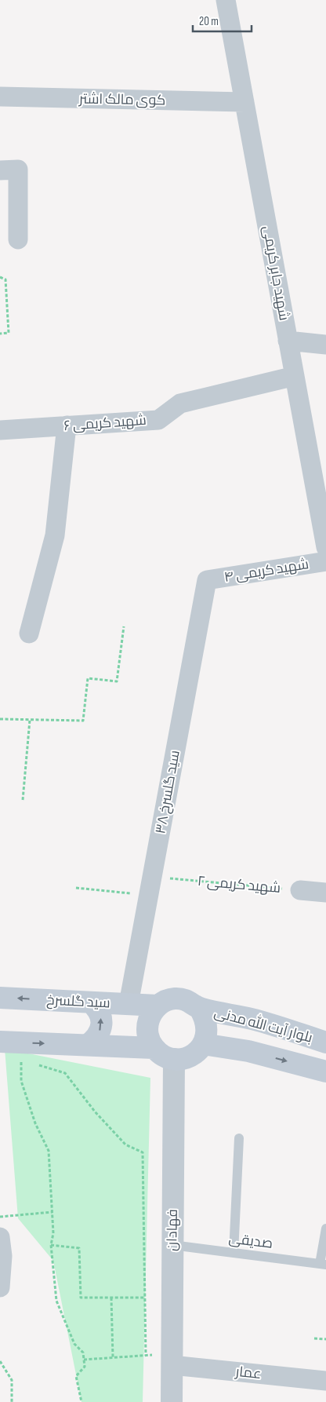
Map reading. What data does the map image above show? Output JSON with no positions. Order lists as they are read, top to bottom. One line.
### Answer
{"streets":{"main road":["سید گلسرخ","بلوار آیت الله مدنی"],"street":["کوی مالک اشتر","شهید جابر کریمی","شهید کریمی ۶","شهید کریمی ۴","سید گلسرخ ۳۸","شهید کریمی ۲","فهادان","عمار"],"lane":["صدیقی"]},"crossings":[["کوی مالک اشتر","شهید جابر کریمی"],["شهید جابر کریمی","شهید کریمی ۶"],["شهید کریمی ۴","سید گلسرخ ۳۸"],["سید گلسرخ ۳۸","شهید کریمی ۲"],["سید گلسرخ ۳۸","سید گلسرخ"],["سید گلسرخ","بلوار آیت الله مدنی"],["سید گلسرخ","فهادان"],["بلوار آیت الله مدنی","فهادان"],["فهادان","صدیقی"],["فهادان","عمار"]],"scale_bar":"20 m"}
